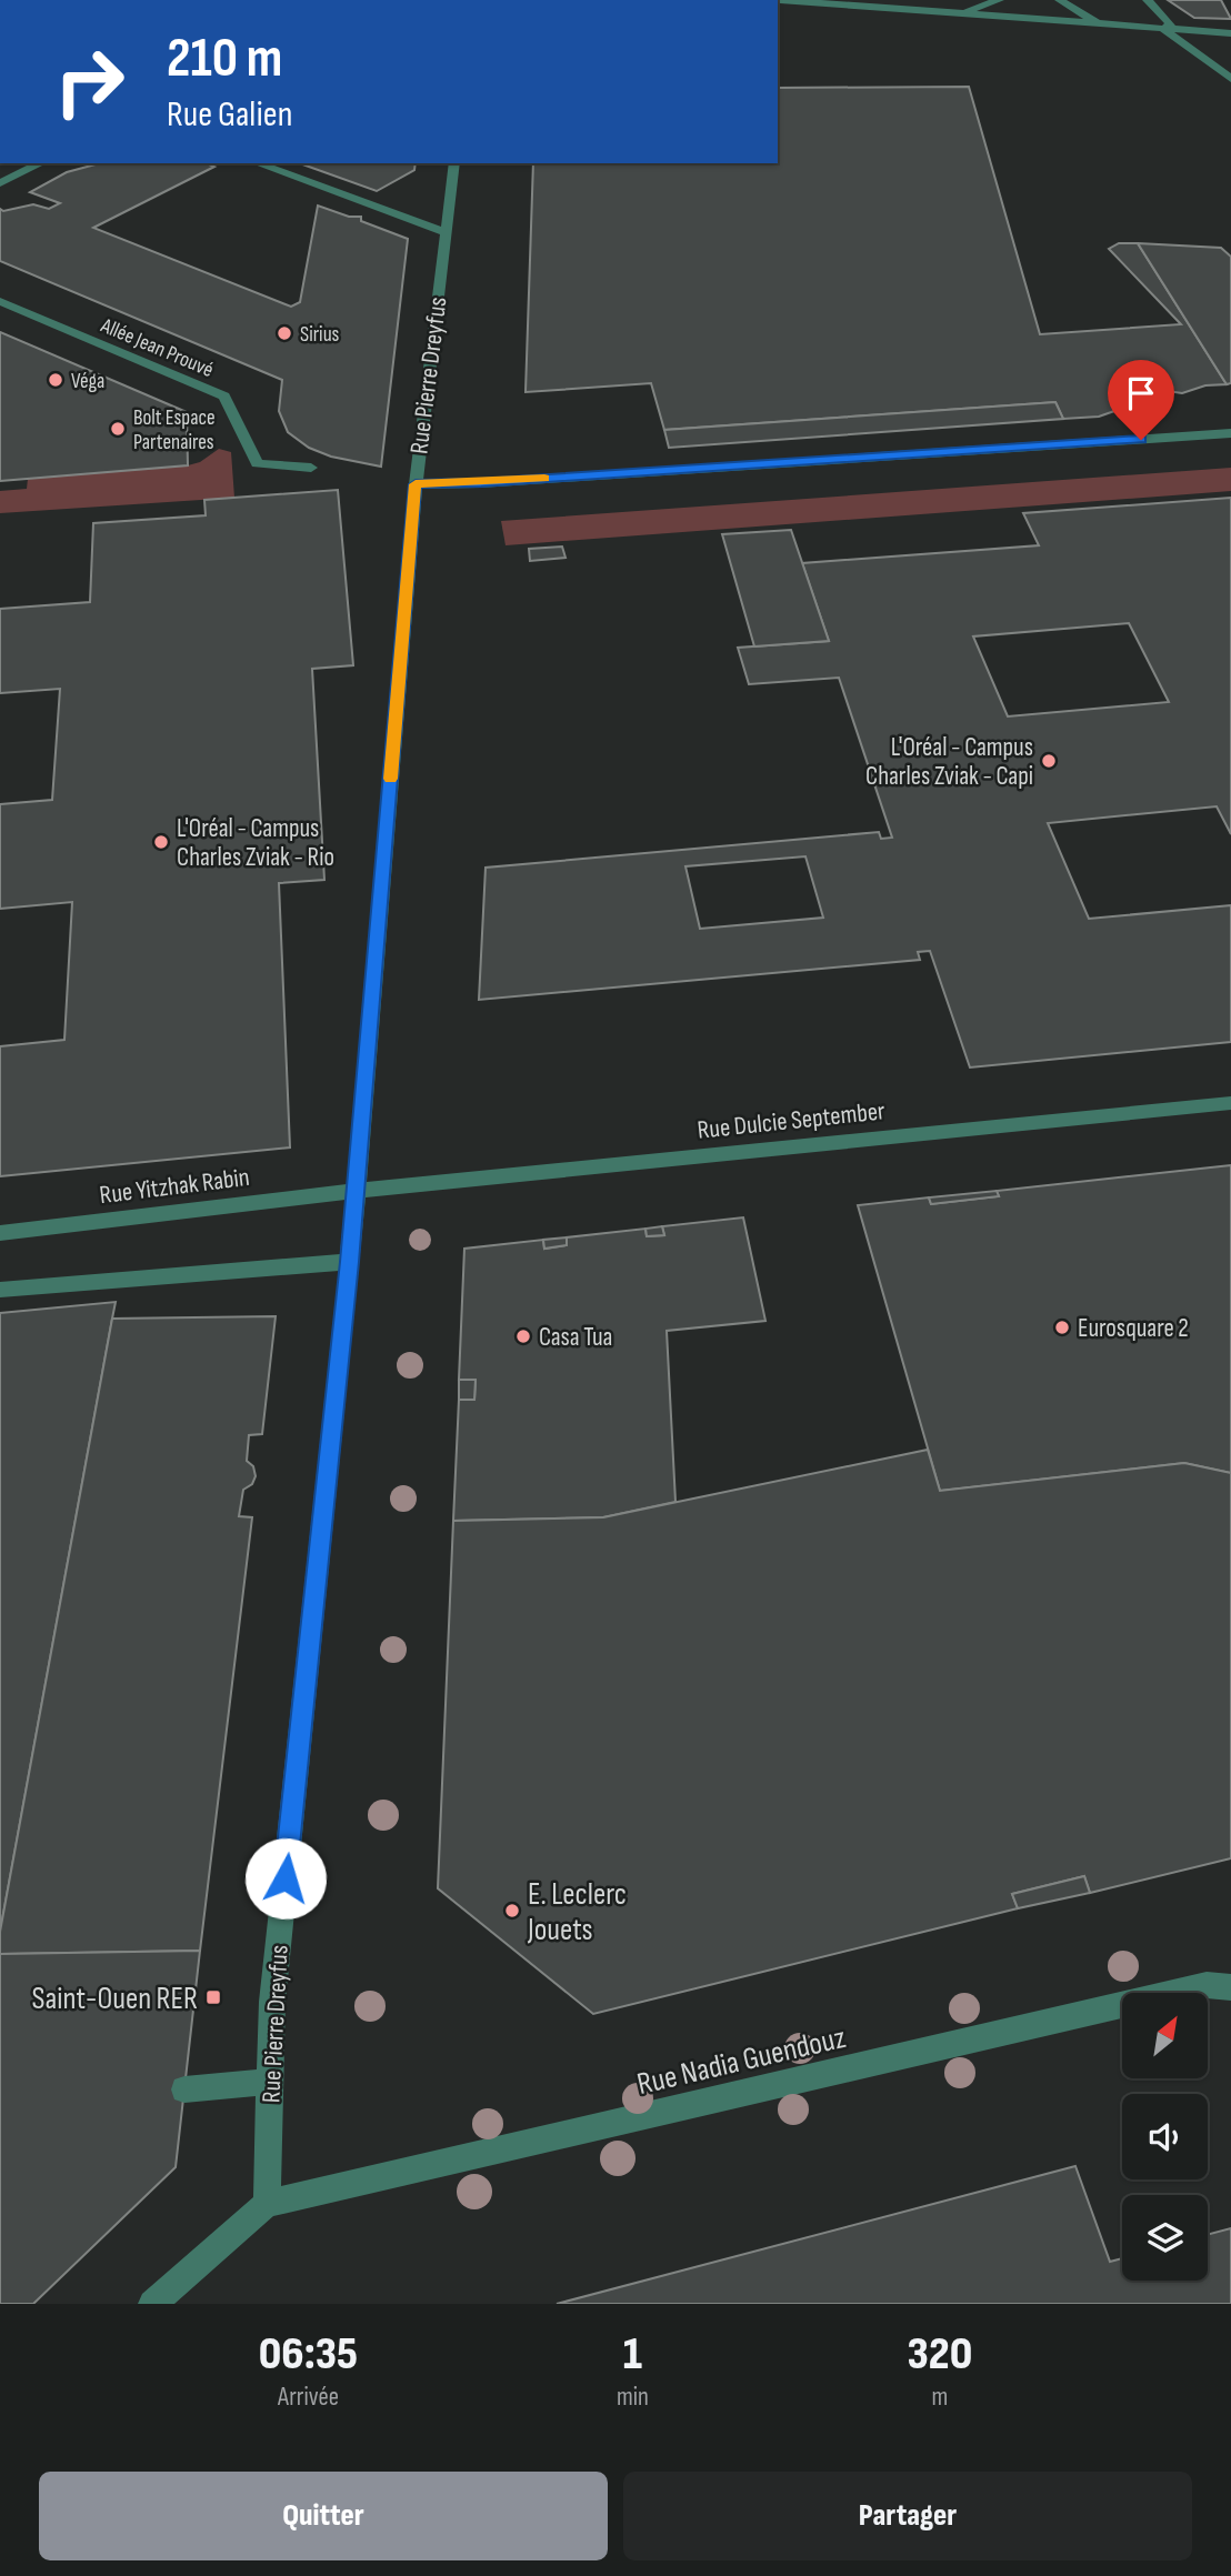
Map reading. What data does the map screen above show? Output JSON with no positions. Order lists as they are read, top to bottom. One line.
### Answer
{"streets":{"street":["Allée Jean Prouvé","Rue Pierre Dreyfus","Rue Dulcie September","Rue Yitzhak Rabin","Rue Nadia Guendouz"]},"crossings":[["Rue Pierre Dreyfus","Rue Dulcie September"],["Rue Pierre Dreyfus","Rue Yitzhak Rabin"],["Rue Pierre Dreyfus","Rue Nadia Guendouz"],["Rue Dulcie September","Rue Yitzhak Rabin"]],"places":{"other":["Sirius","Véga","Bolt Espace Partenaires","L'Oréal - Campus Charles Zviak - Capi","L'Oréal - Campus Charles Zviak - Rio","Eurosquare 2","Casa Tua","E. Leclerc Jouets"],"transit":["Saint-Ouen RER"]},"north":"top right","page":{"turn":["210 m","Rue Galien"],"eta":["06:35","Arrivée","1","min","320","m"],"buttons":["Quitter","Partager"]}}
